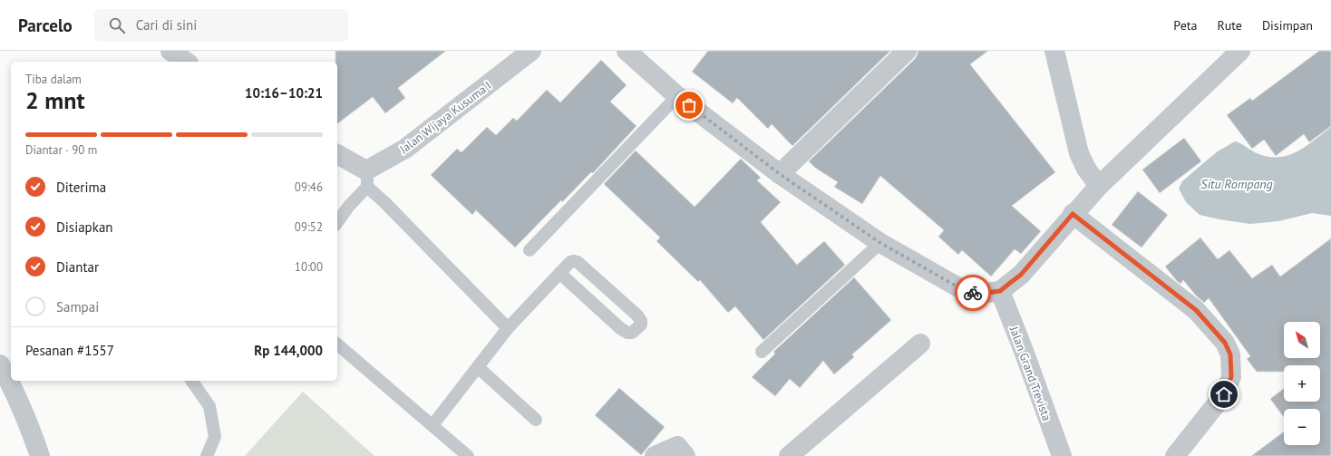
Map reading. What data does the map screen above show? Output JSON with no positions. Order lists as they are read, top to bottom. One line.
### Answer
{"streets":{"street":["Jalan Wijaya Kusuma I","Jalan Grand Trevista"]},"water":["Situ Rompang"],"north":"top left","page":{"header":"Parcelo","search":"Cari di sini","nav":["Peta","Rute","Disimpan"],"heading":["2 mnt","Tiba dalam","10:16–10:21"],"panel":["Pesanan #1557","Rp 144,000"],"bar":"Diantar · 90 m","list":[["Diterima","09:46"],["Disiapkan","09:52"],["Diantar","10:00"],"Sampai"],"map_buttons":["+","−"]}}
